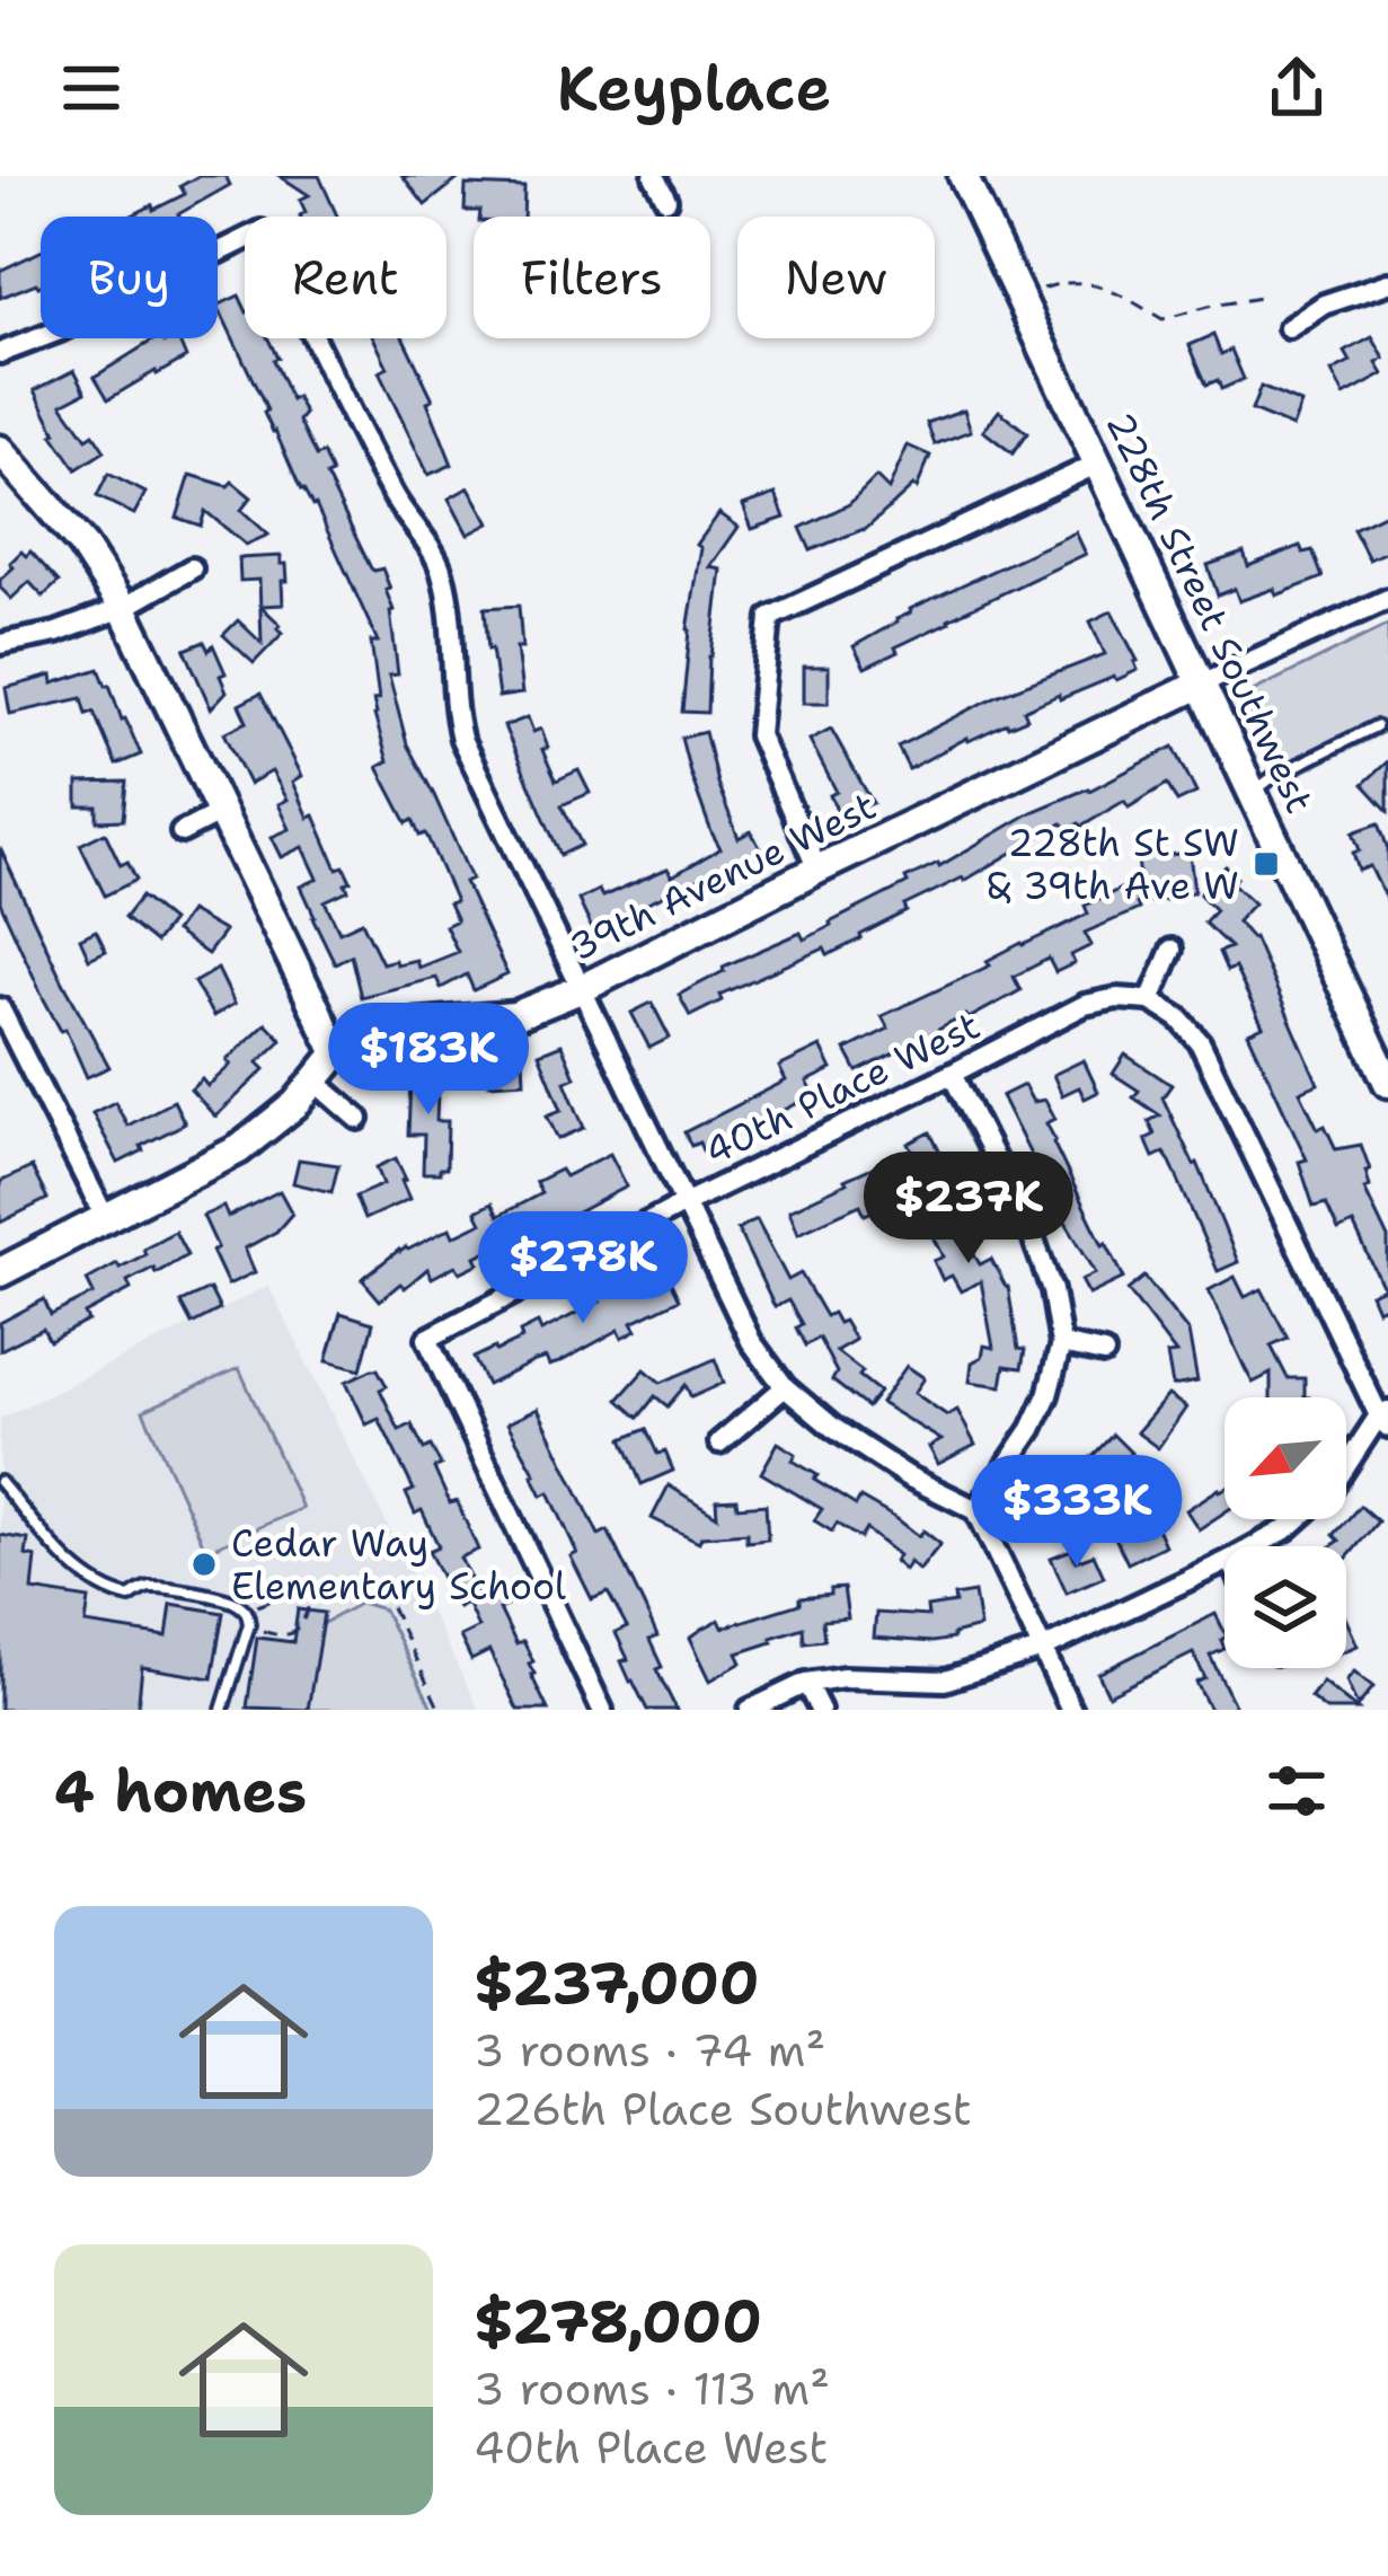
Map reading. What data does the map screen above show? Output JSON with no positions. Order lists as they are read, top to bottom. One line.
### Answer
{"streets":{"street":["228th Street Southwest","39th Avenue West","40th Place West"]},"crossings":[["228th Street Southwest","39th Avenue West"]],"places":{"transit":["228th St SW & 39th Ave W"],"other":["Cedar Way Elementary School"]},"north":"bottom left","page":{"header":"Keyplace","chip":["Buy","Rent","Filters","New"],"price":["$183K","$237K","$278K","$333K"],"heading":"4 homes","list":[{"name":"$237,000","note":"3 rooms · 74 m² · 226th Place Southwest"},{"name":"$278,000","note":"3 rooms · 113 m² · 40th Place West"}]}}
